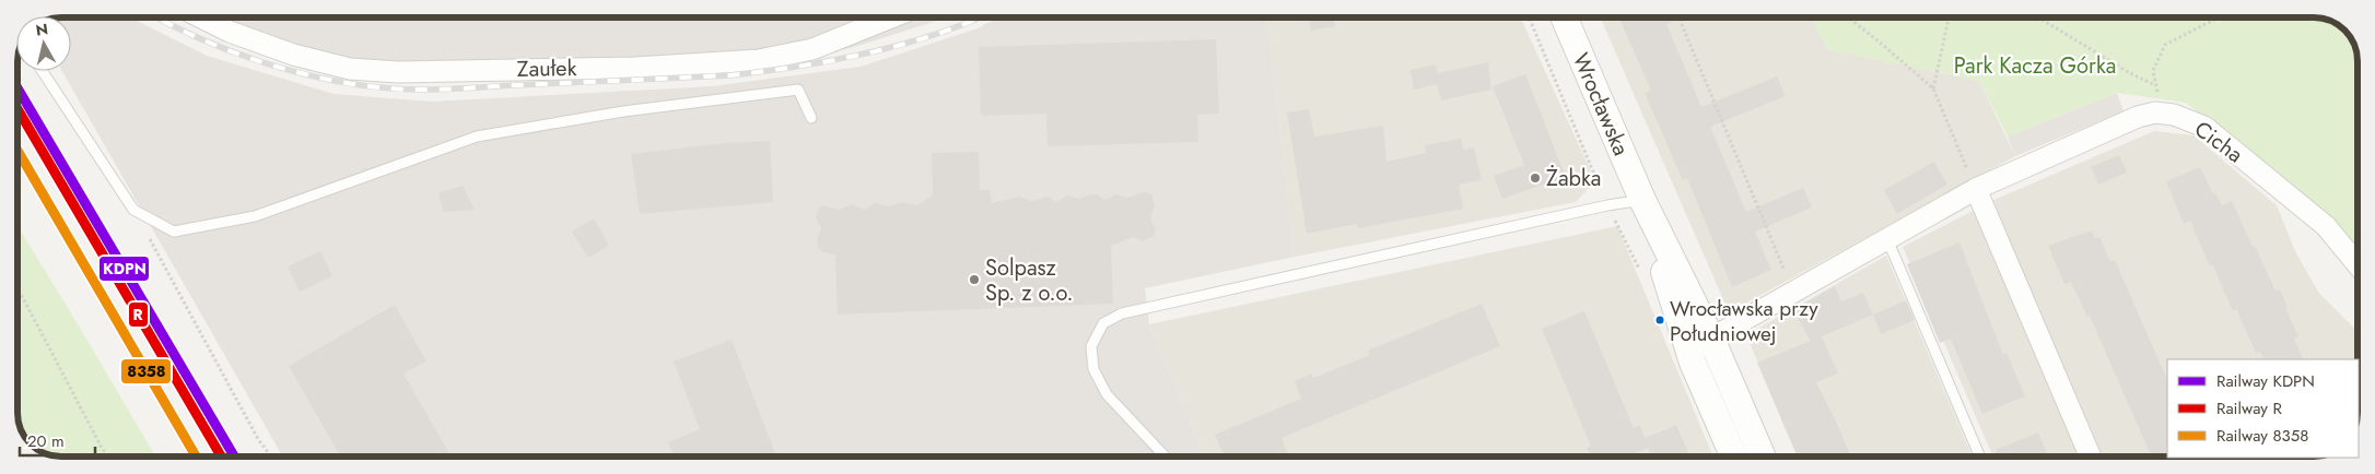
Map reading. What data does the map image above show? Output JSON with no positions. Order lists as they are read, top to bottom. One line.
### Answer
{"streets":{"street":["Zaułek","Wrocławska","Cicha"]},"crossings":[["Wrocławska","Cicha"]],"parks":["Park Kacza Górka"],"places":["Żabka","Solpasz Sp. z o.o.","Wrocławska przy Południowej"],"lines":["rail line KDPN","rail line R","rail line 8358"],"legend":["Railway KDPN","Railway R","Railway 8358"],"scale_bar":"20 m","north":"top"}
